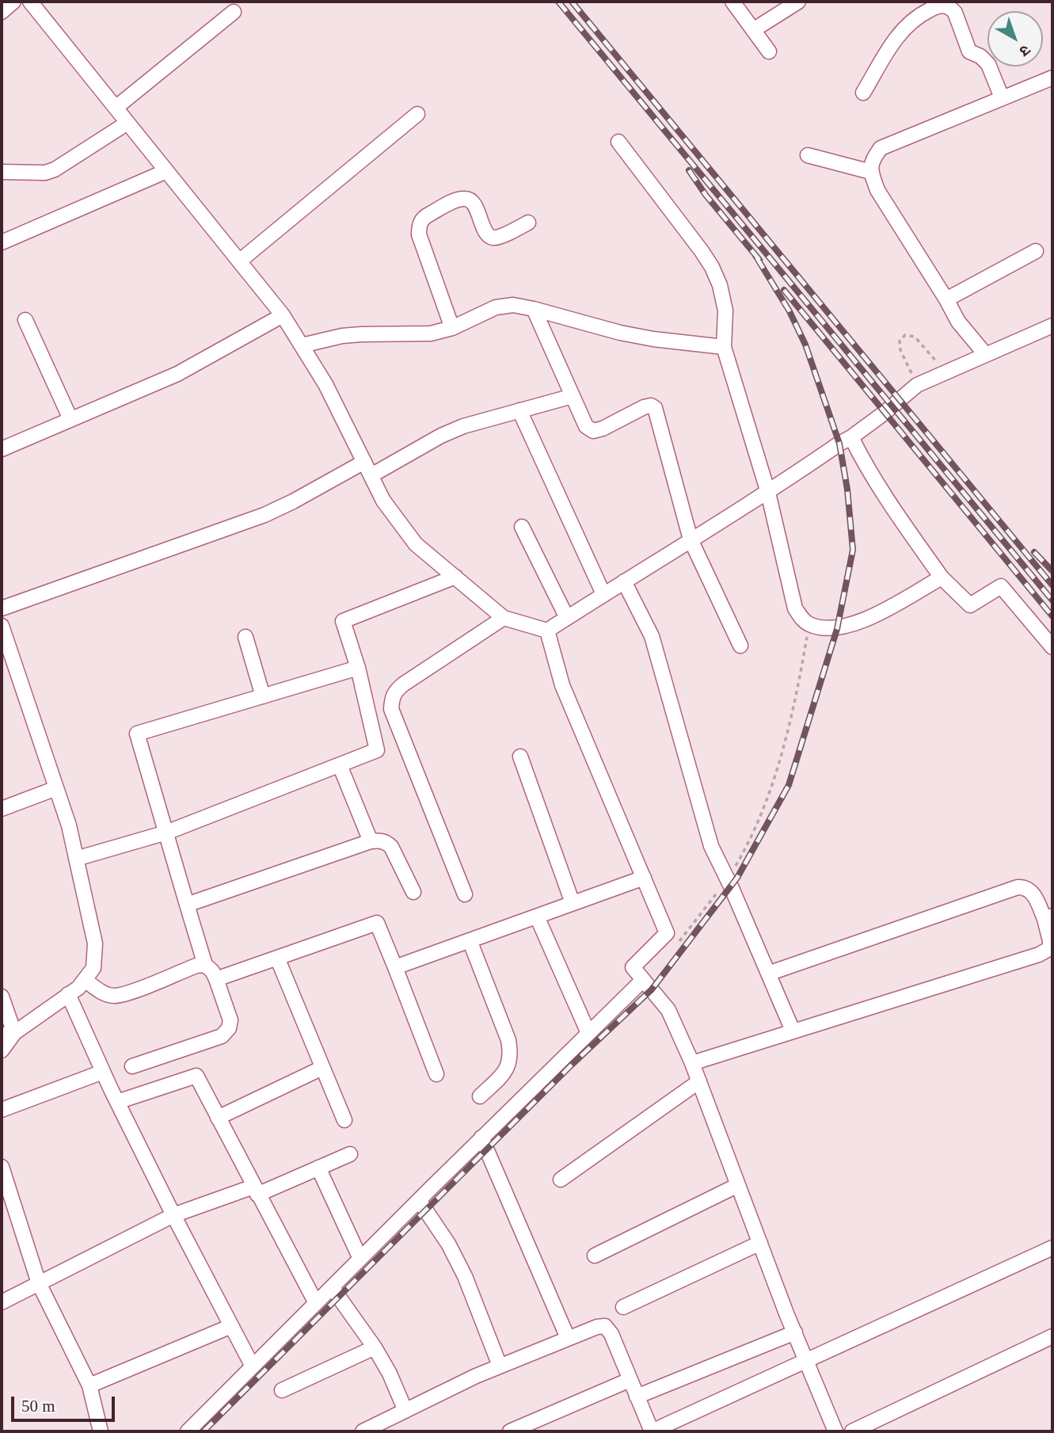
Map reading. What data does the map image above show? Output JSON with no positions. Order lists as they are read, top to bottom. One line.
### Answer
{"scale_bar":"50 m","north":"bottom right"}
